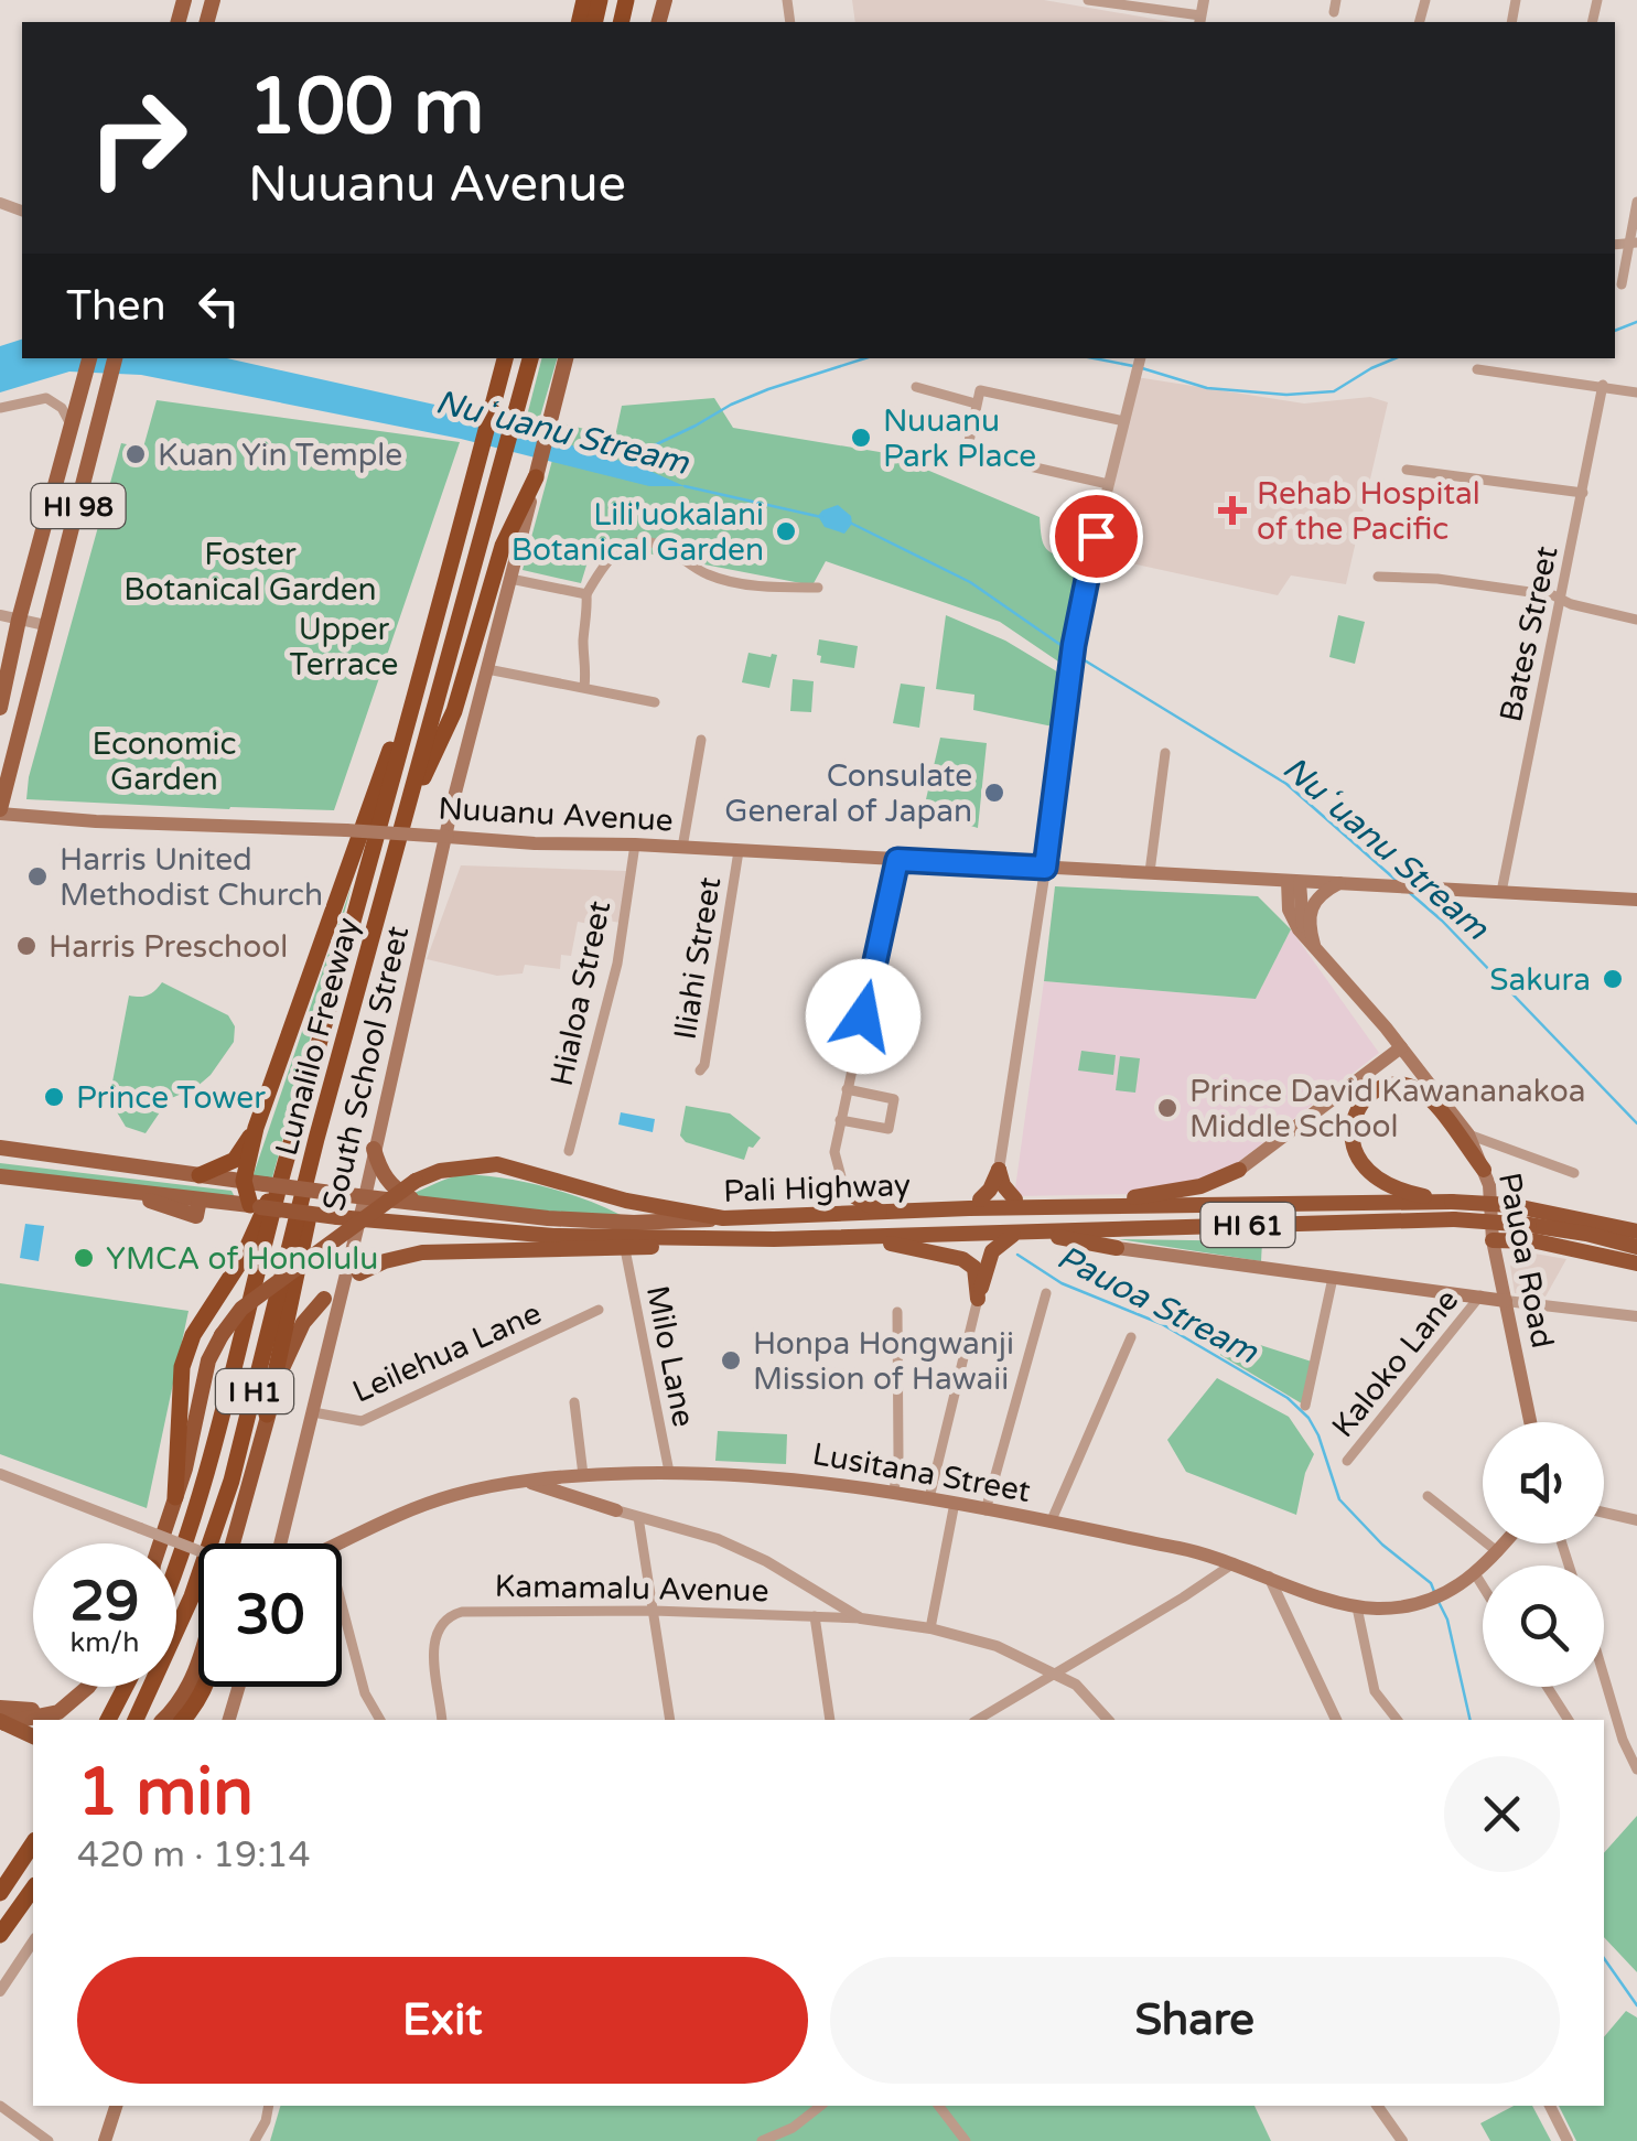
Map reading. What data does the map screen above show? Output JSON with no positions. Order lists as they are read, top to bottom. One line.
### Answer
{"streets":{"highway":["Lunalilo Freeway","Pali Highway","HI 61","I H1"],"main road":["HI 98","Nuuanu Avenue","South School Street","Pauoa Road","Lusitana Street"],"street":["Bates Street","Iliahi Street","Hialoa Street","Leilehua Lane","Milo Lane","Kaloko Lane","Kamamalu Avenue"]},"crossings":[["HI 98","Nuuanu Avenue"],["Bates Street","Nuuanu Avenue"],["Nuuanu Avenue","Iliahi Street"],["Nuuanu Avenue","Hialoa Street"],["Nuuanu Avenue","South School Street"],["Nuuanu Avenue","Pauoa Road"],["South School Street","Pali Highway"],["South School Street","Leilehua Lane"],["Milo Lane","Lusitana Street"]],"water":["Nuʻuanu Stream","Pauoa Stream"],"parks":["Foster Botanical Garden","Upper Terrace","Economic Garden"],"places":{"other":["Nuuanu Park Place","Kuan Yin Temple","Lili'uokalani Botanical Garden","Consulate General of Japan","Harris United Methodist Church","Harris Preschool","Sakura","Prince Tower","Prince David Kawananakoa Middle School","YMCA of Honolulu","Honpa Hongwanji Mission of Hawaii"],"health":["Rehab Hospital of the Pacific"]},"page":{"turn":["100 m","Nuuanu Avenue"],"then":"Then","speed":"29 km/h","limit":"30","heading":["1 min","420 m · 19:14"],"buttons":["Exit","Share"]}}
